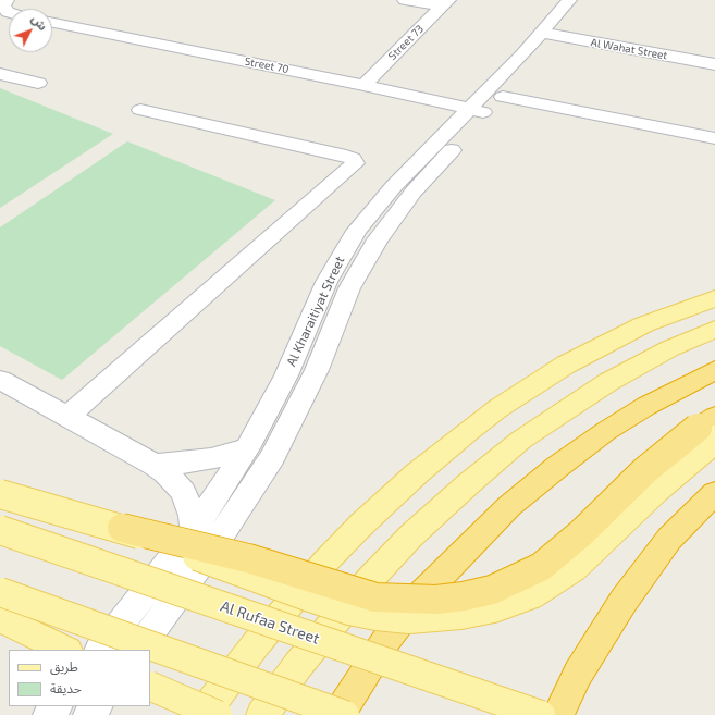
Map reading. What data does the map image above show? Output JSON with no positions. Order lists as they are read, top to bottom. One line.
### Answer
{"streets":{"main road":["Al Rufaa Street"],"street":["Street 73","Al Wahat Street","Street 70","Al Kharaitiyat Street"]},"crossings":[["Street 73","Street 70"],["Al Wahat Street","Al Kharaitiyat Street"],["Street 70","Al Kharaitiyat Street"]],"legend":["طريق","حديقة"],"north":"top right"}
